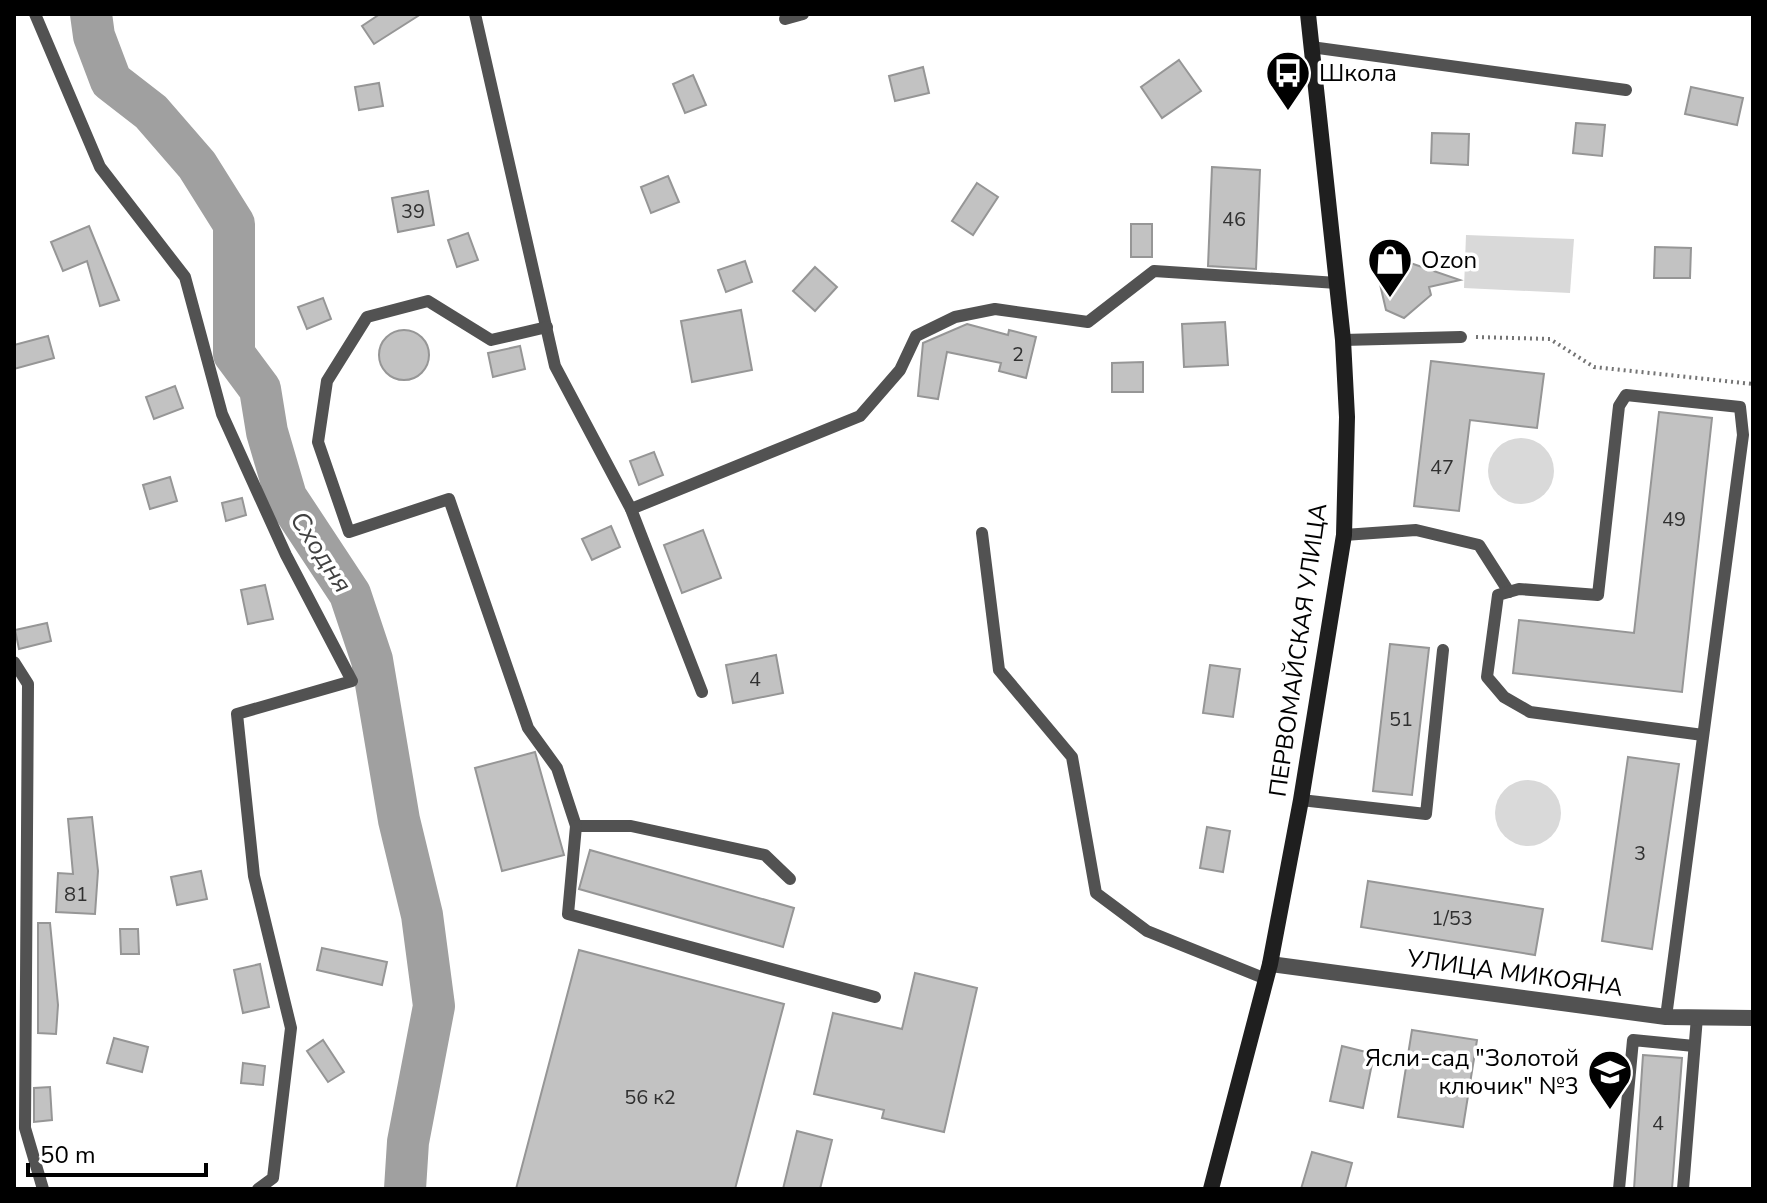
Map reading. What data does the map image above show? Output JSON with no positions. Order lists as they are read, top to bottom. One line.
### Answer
{"streets":{"main road":["ПЕРВОМАЙСКАЯ УЛИЦА"],"street":["УЛИЦА МИКОЯНА"]},"crossings":[["ПЕРВОМАЙСКАЯ УЛИЦА","УЛИЦА МИКОЯНА"]],"water":["Сходня"],"places":{"bus stop":["Школа"],"shop":["Ozon"],"school or university":["Ясли-сад \"Золотой ключик\" №3"]},"house_numbers":["39","46","2","47","49","4","51","3","81","1/53","56 к2","4"],"scale_bar":"50 m"}
